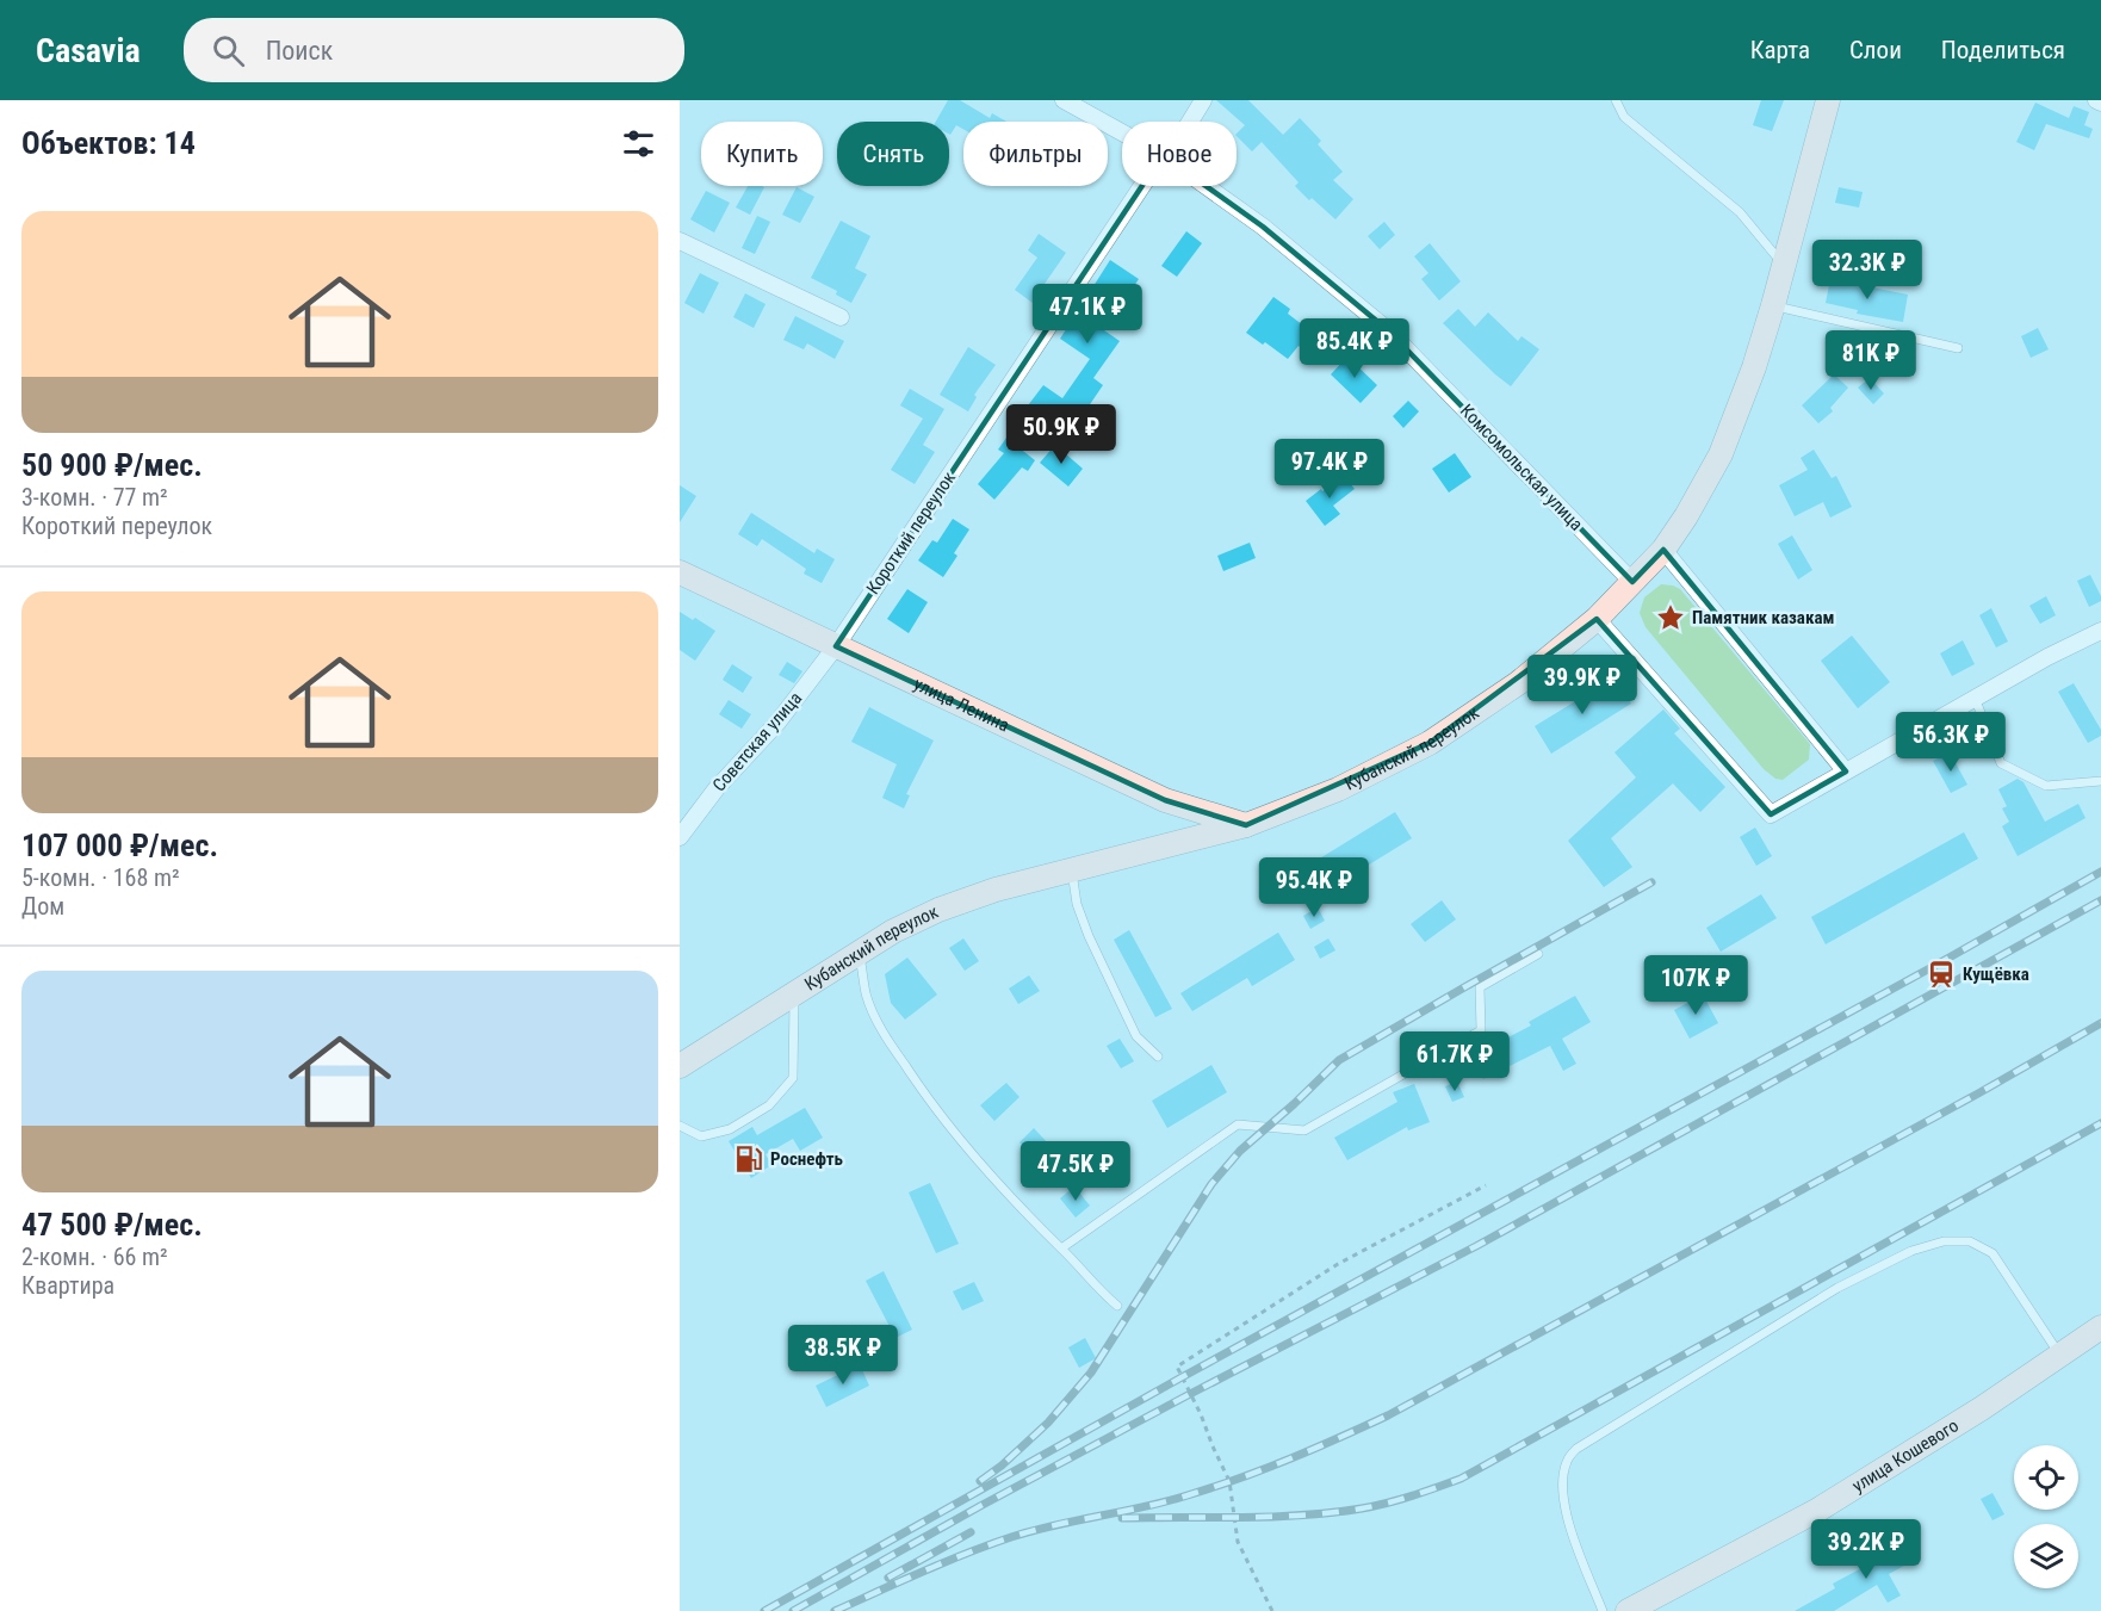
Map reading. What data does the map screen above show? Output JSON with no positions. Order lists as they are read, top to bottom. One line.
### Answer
{"streets":{"street":["Комсомольская улица","Короткий переулок","улица Ленина","Советская улица","Кубанский переулок","улица Кошевого"]},"crossings":[["Комсомольская улица","Кубанский переулок"],["Короткий переулок","улица Ленина"],["Короткий переулок","Советская улица"],["улица Ленина","Советская улица"],["улица Ленина","Кубанский переулок"]],"places":{"place":["Памятник казакам"],"station":["Кущёвка"],"fuel station":["Роснефть"]},"page":{"header":"Casavia","search":"Поиск","nav":["Карта","Слои","Поделиться"],"heading":"Объектов: 14","chip":["Купить","Снять","Фильтры","Новое"],"list":[{"name":"50 900 ₽/мес.","note":"3-комн. · 77 m² · Короткий переулок"},{"name":"107 000 ₽/мес.","note":"5-комн. · 168 m² · Дом"},{"name":"47 500 ₽/мес.","note":"2-комн. · 66 m² · Квартира"}],"price":["32.3K ₽","47.1K ₽","85.4K ₽","81K ₽","50.9K ₽","97.4K ₽","39.9K ₽","56.3K ₽","95.4K ₽","107K ₽","61.7K ₽","47.5K ₽","38.5K ₽","39.2K ₽"]}}
